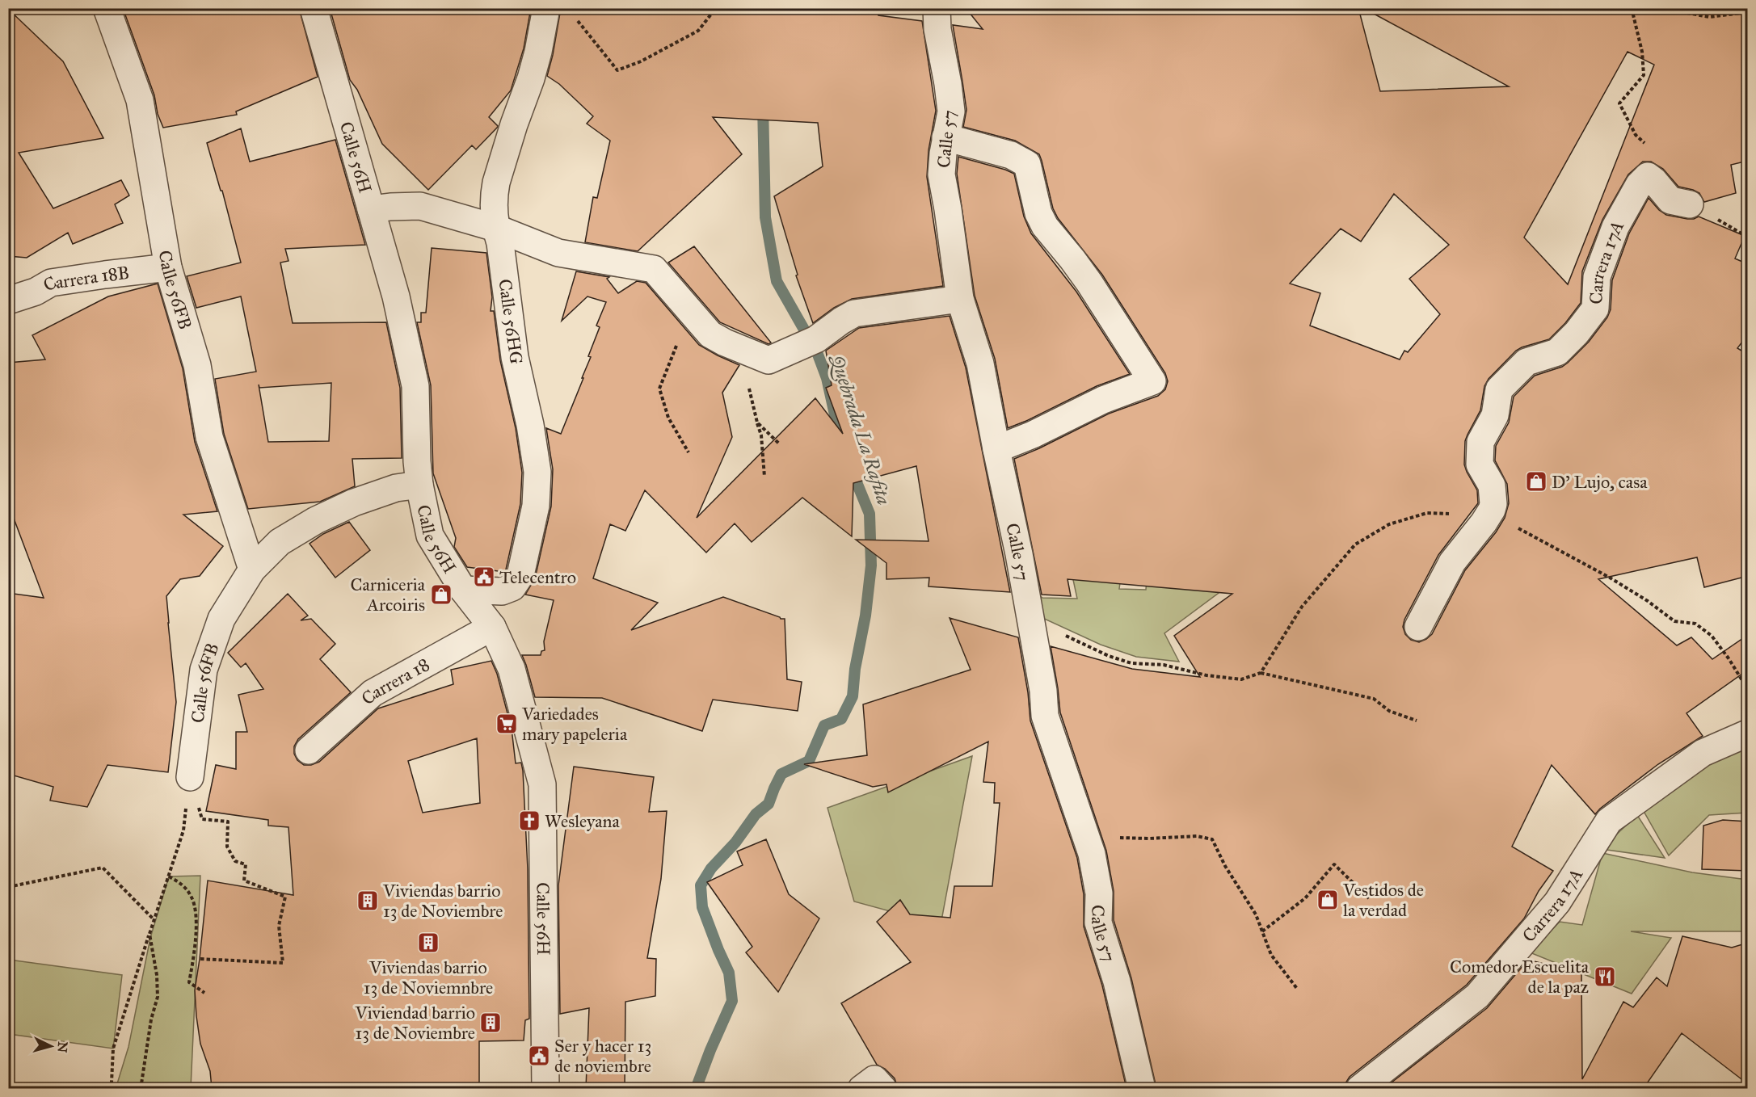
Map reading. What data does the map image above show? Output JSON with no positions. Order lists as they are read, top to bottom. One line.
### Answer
{"streets":{"street":["Calle 57","Calle 56H","Carrera 17A","Carrera 18B","Calle 56FB","Calle 56HG","Carrera 18"]},"crossings":[["Calle 56H","Calle 56FB"],["Calle 56H","Calle 56HG"],["Calle 56H","Carrera 18"],["Carrera 18B","Calle 56FB"]],"water":["Quebrada La Rafita"],"places":{"shop":["D' Lujo, casa","Carniceria Arcoiris","Vestidos de la verdad"],"public building":["Telecentro","Ser y hacer 13 de noviembre"],"supermarket":["Variedades mary papeleria"],"church":["Wesleyana"],"building":["Viviendas barrio 13 de Noviembre","Viviendas barrio 13 de Noviemnbre","Viviendad barrio 13 de Noviembre"],"restaurant":["Comedor Escuelita de la paz"]},"north":"right"}
